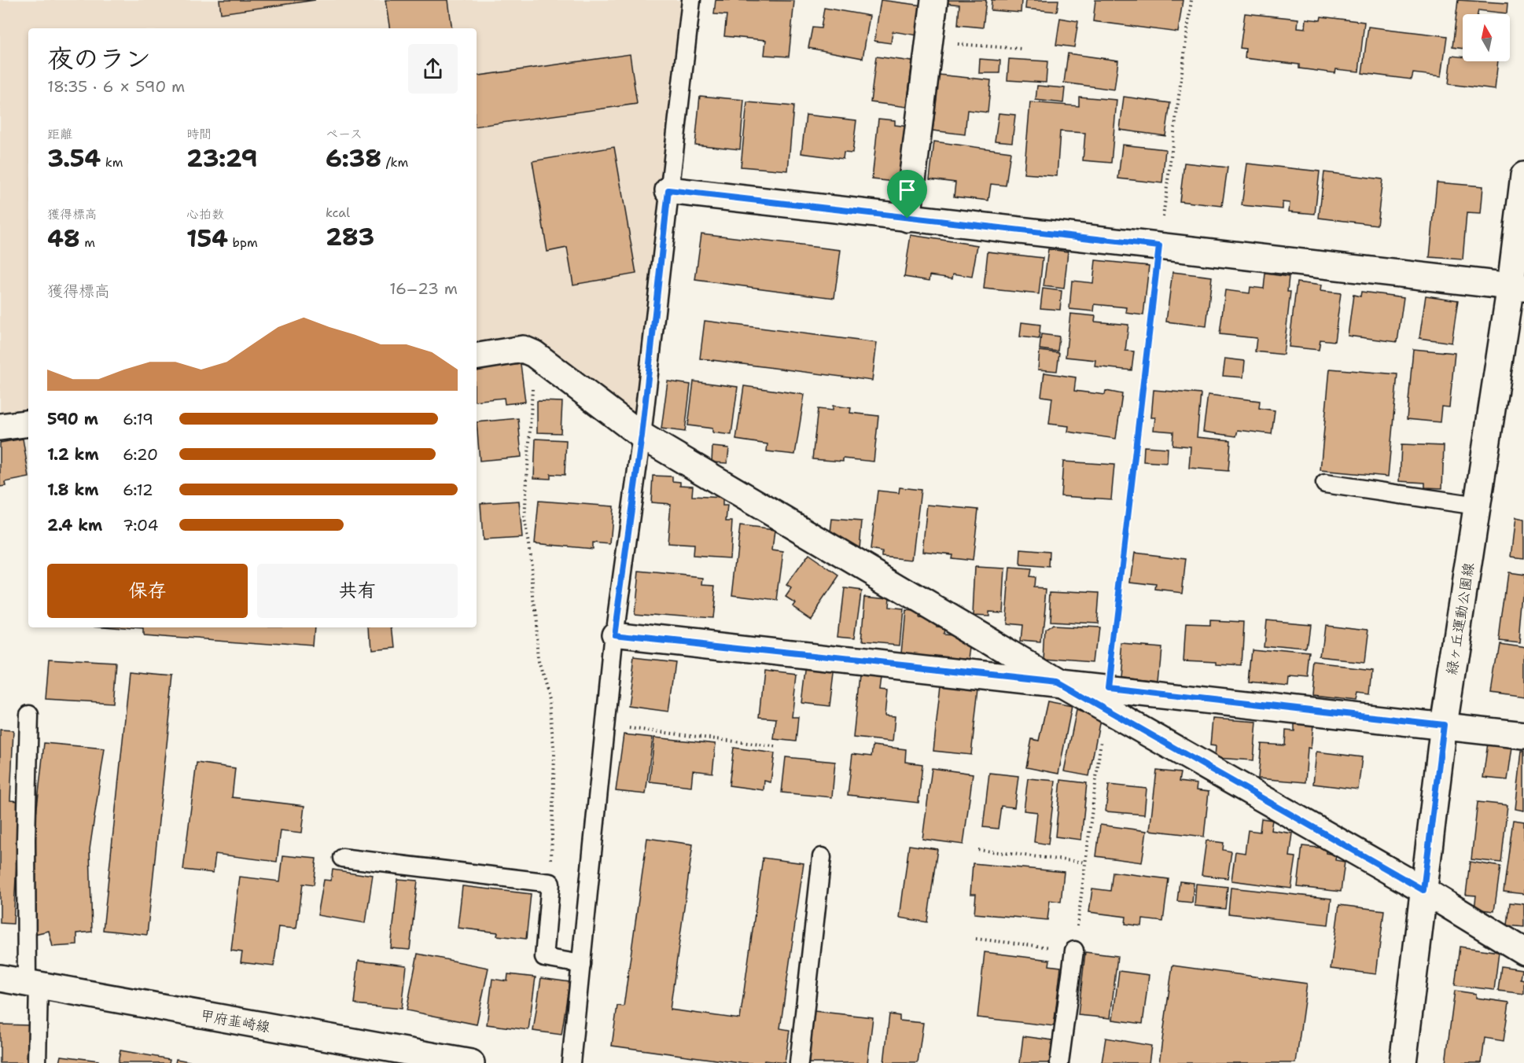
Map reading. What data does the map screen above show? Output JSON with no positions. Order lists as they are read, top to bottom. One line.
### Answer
{"streets":{"street":["緑ヶ丘運動公園線","甲府韮崎線"]},"north":"top","page":{"heading":["夜のラン","18:35 · 6 × 590 m"],"stats":[["距離","3.54 km"],["時間","23:29"],["ペース","6:38 /km"],["獲得標高","48 m"],["心拍数","154 bpm"],["kcal","283"]],"chart":["獲得標高","16–23 m"],"list":[{"name":"590 m","note":"6:19"},{"name":"1.2 km","note":"6:20"},{"name":"1.8 km","note":"6:12"},{"name":"2.4 km","note":"7:04"}],"buttons":["保存","共有"]}}
